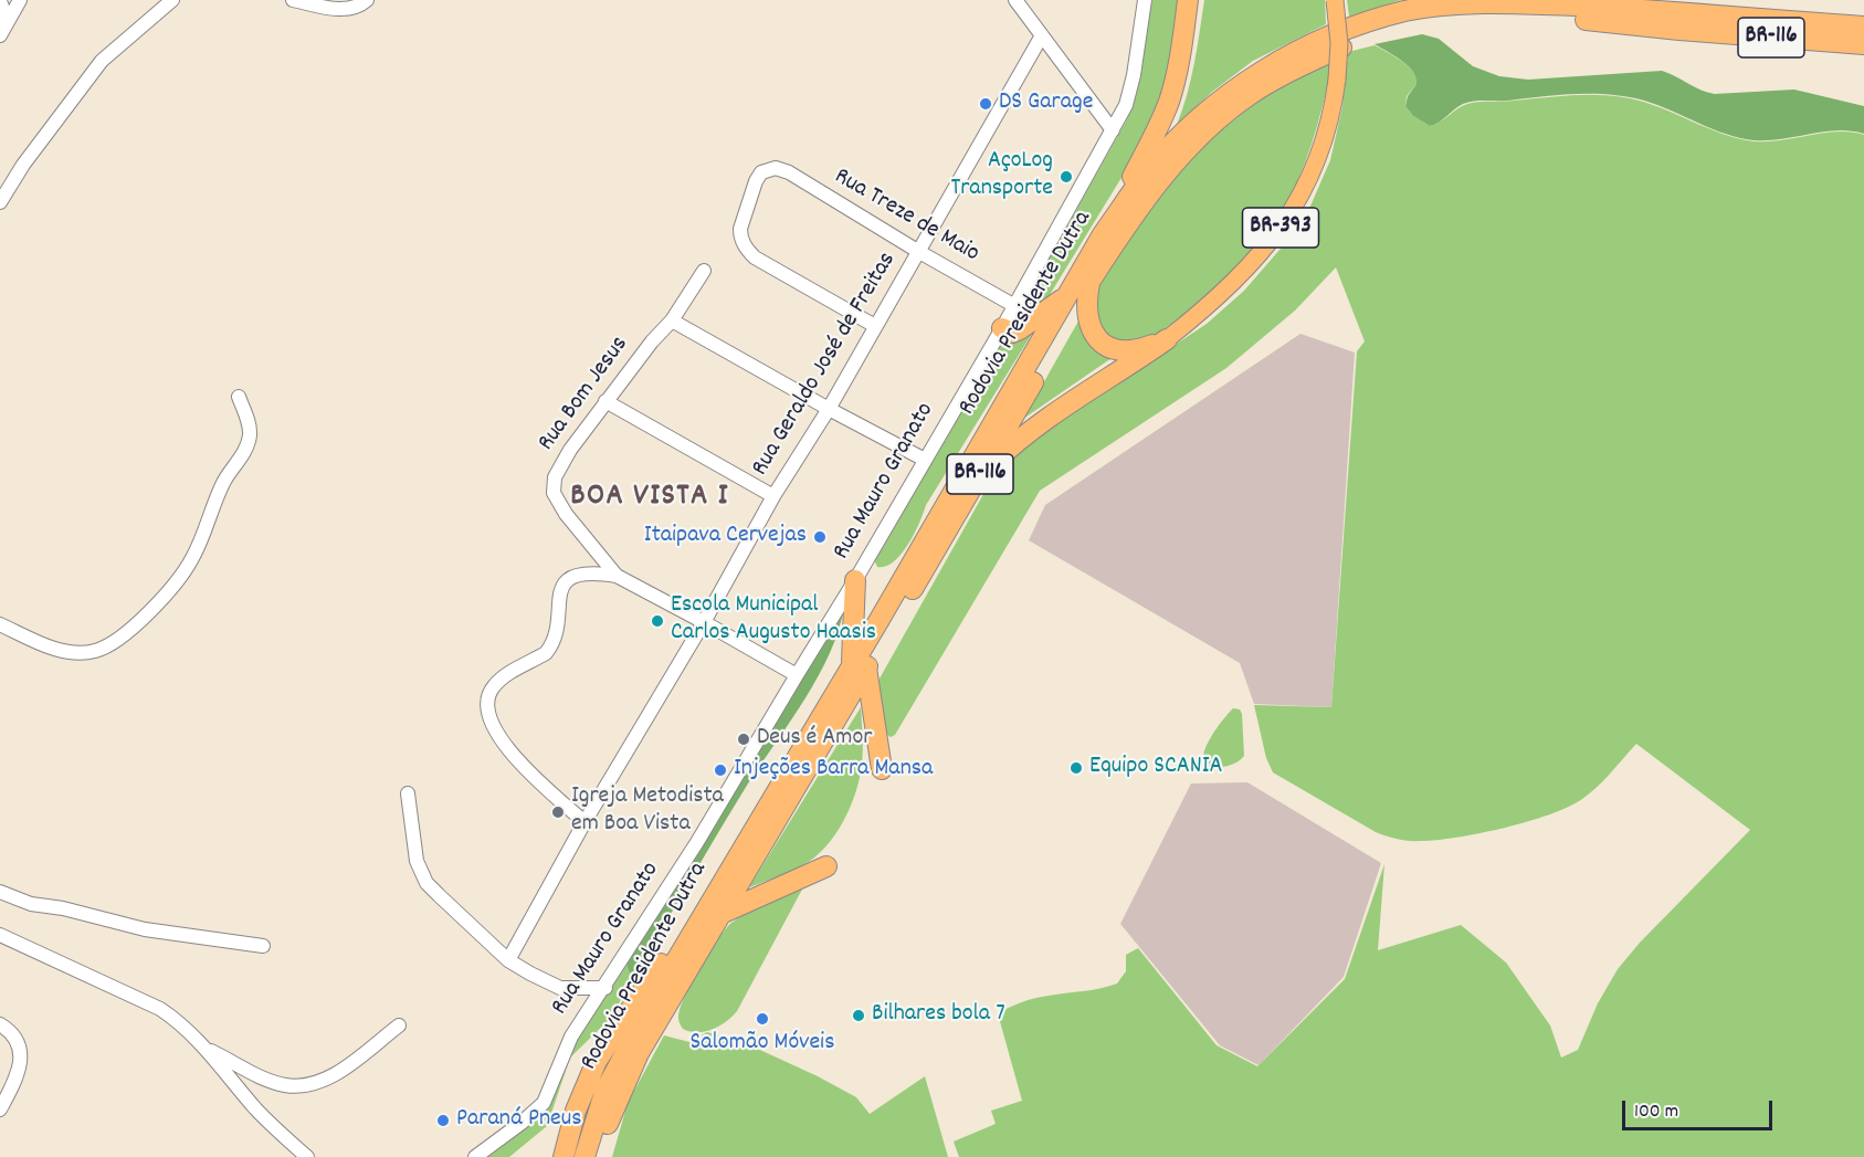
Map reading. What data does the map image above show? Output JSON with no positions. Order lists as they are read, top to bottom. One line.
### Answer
{"streets":{"highway":["BR-116","BR-393","Rodovia Presidente Dutra"],"street":["Rua Treze de Maio","Rua Geraldo José de Freitas","Rua Bom Jesus","Rua Mauro Granato"]},"crossings":[["Rua Treze de Maio","Rua Geraldo José de Freitas"],["Rua Treze de Maio","Rua Mauro Granato"],["BR-393","Rodovia Presidente Dutra"],["Rua Geraldo José de Freitas","Rua Bom Jesus"],["Rua Bom Jesus","Rua Mauro Granato"]],"districts":["BOA VISTA I"],"places":["DS Garage","AçoLog Transporte","Itaipava Cervejas","Escola Municipal Carlos Augusto Haasis","Deus é Amor","Equipo SCANIA","Injeções Barra Mansa","Igreja Metodista em Boa Vista","Bilhares bola 7","Salomão Móveis","Paraná Pneus"],"scale_bar":"100 m"}
